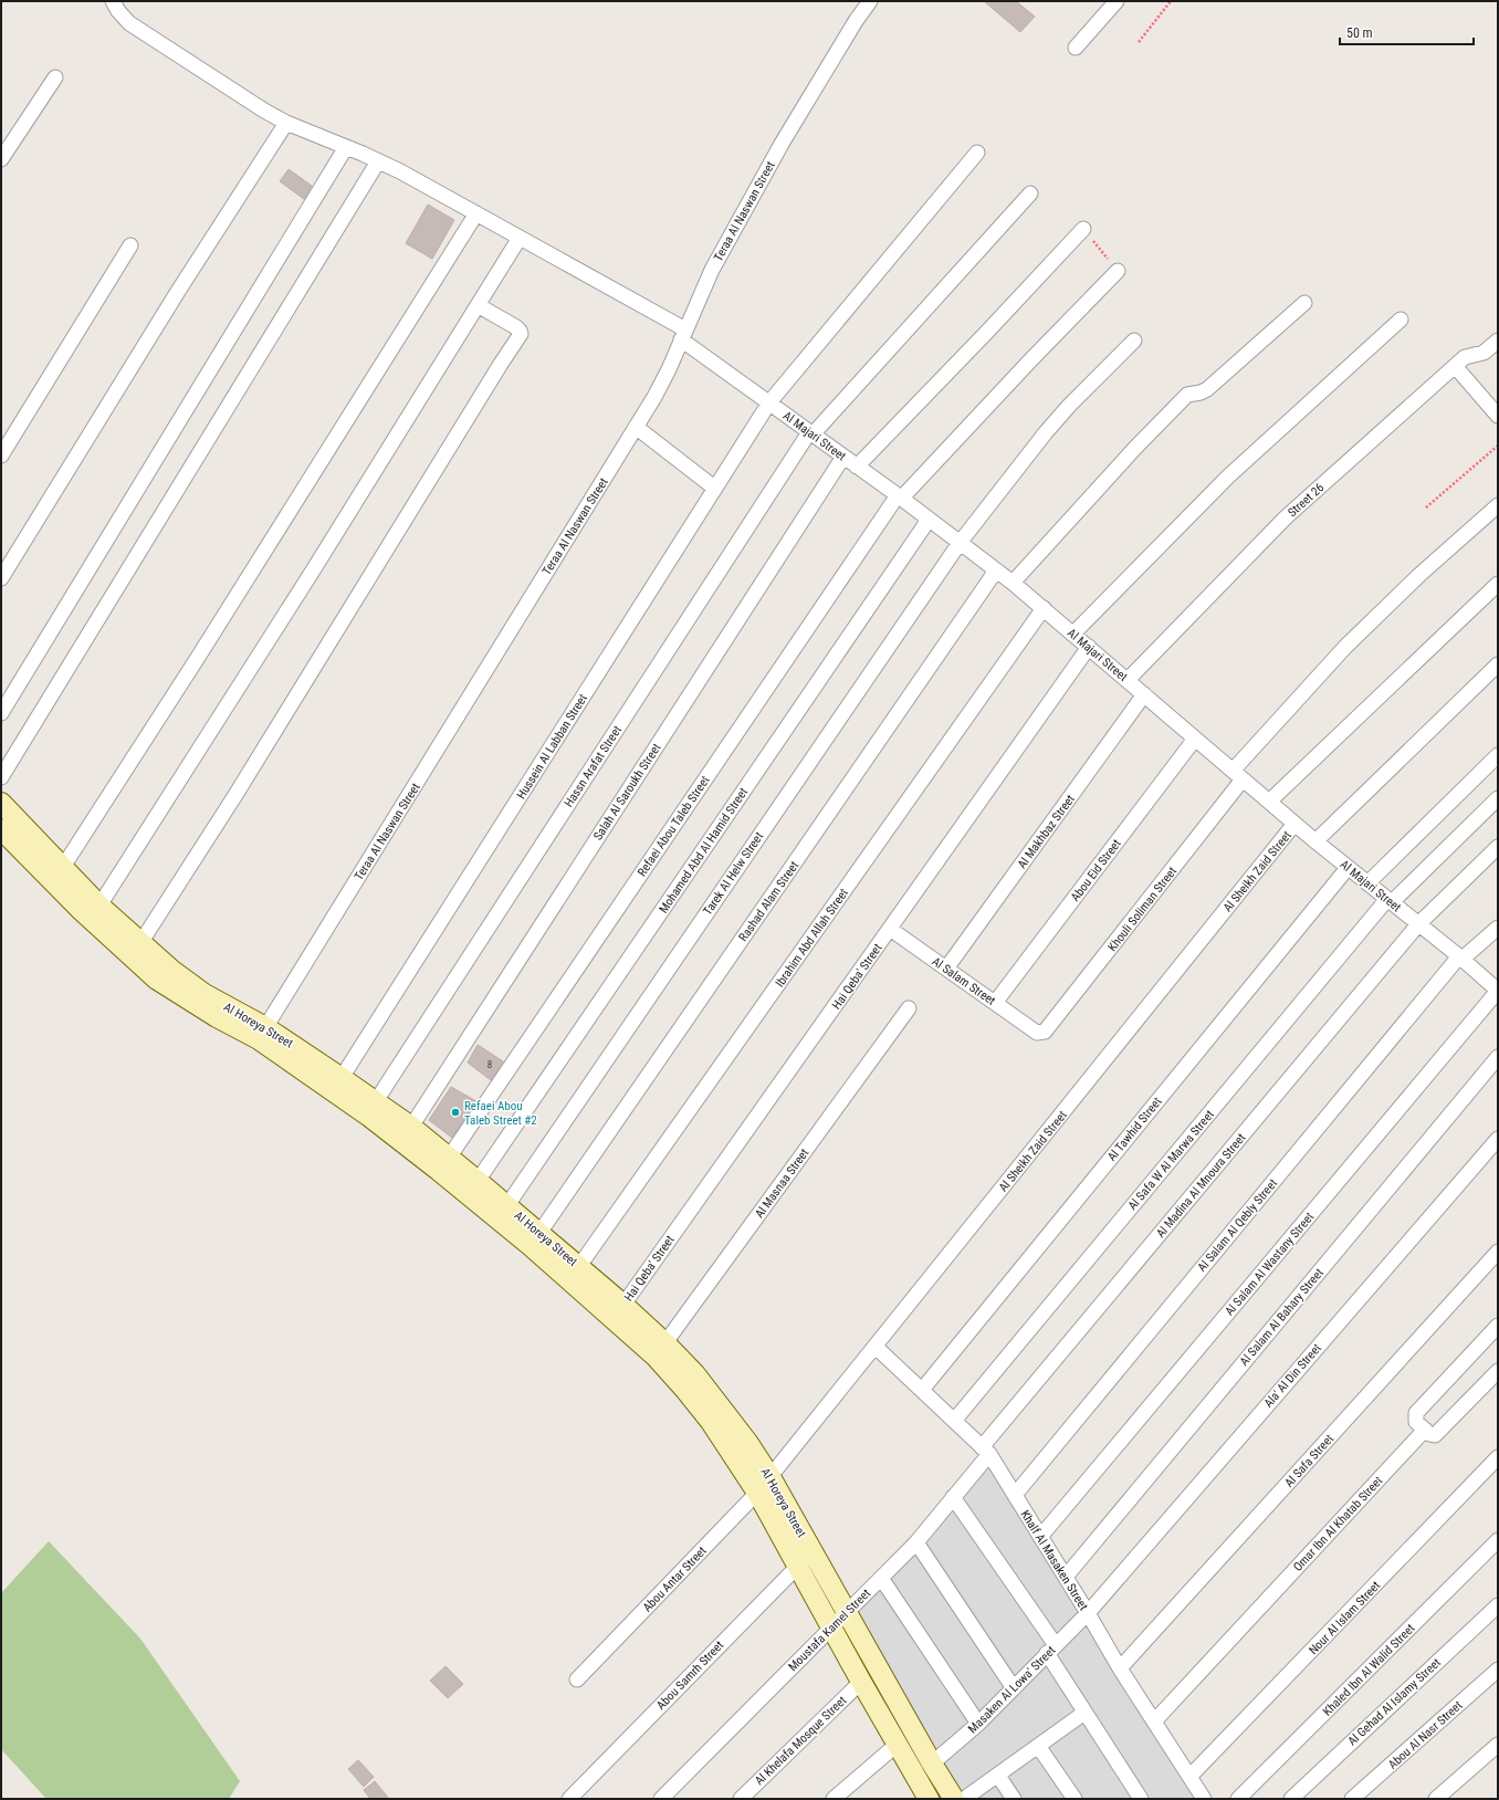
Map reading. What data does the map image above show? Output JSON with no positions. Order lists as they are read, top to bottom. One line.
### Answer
{"streets":{"main road":["Al Horeya Street"],"street":["Teraa Al Naswan Street","Al Majari Street","Street 26","Hussein Al Labban Street","Hassn Arafat Street","Salah Al Saroukh Street","Refaei Abou Taleb Street","Al Makhbaz Street","Mohamed Abd Al Hamid Street","Abou Eid Street","Al Sheikh Zaid Street","Tarek Al Helw Street","Rashad Alam Street","Khouli Soliman Street","Ibrahim Abd Allah Street","Hai Qeba' Street","Al Salam Street","Al Tawhid Street","Al Safa W Al Marwa Street","Al Masnaa Street","Al Madina Al Mnoura Street","Al Salam Al Qebly Street","Al Salam Al Wastany Street","Al Salam Al Bahary Street","Ala' Al Din Street","Al Safa Street","Omar Ibn Al Khatab Street","Khalf Al Masaken Street","Abou Antar Street","Nour Al Islam Street","Moustafa Kamel Street","Khaled Ibn Al Walid Street","Abou Samrh Street","Masaken Al Lowa' Street","Al Gehad Al Islamy Street","Abou Al Nasr Street","Al Khelafa Mosque Street"]},"crossings":[["Teraa Al Naswan Street","Al Majari Street"],["Teraa Al Naswan Street","Al Horeya Street"],["Al Majari Street","Street 26"],["Al Majari Street","Hussein Al Labban Street"],["Al Majari Street","Hassn Arafat Street"],["Al Majari Street","Salah Al Saroukh Street"],["Al Majari Street","Refaei Abou Taleb Street"],["Al Majari Street","Al Makhbaz Street"],["Al Majari Street","Mohamed Abd Al Hamid Street"],["Al Majari Street","Abou Eid Street"],["Al Majari Street","Al Sheikh Zaid Street"],["Al Majari Street","Tarek Al Helw Street"],["Al Majari Street","Rashad Alam Street"],["Al Majari Street","Khouli Soliman Street"],["Al Majari Street","Ibrahim Abd Allah Street"],["Al Majari Street","Hai Qeba' Street"],["Al Majari Street","Al Tawhid Street"],["Al Majari Street","Al Safa W Al Marwa Street"],["Al Majari Street","Al Madina Al Mnoura Street"],["Al Majari Street","Al Salam Al Qebly Street"],["Al Majari Street","Al Salam Al Wastany Street"],["Hussein Al Labban Street","Al Horeya Street"],["Hassn Arafat Street","Al Horeya Street"],["Salah Al Saroukh Street","Al Horeya Street"],["Refaei Abou Taleb Street","Al Horeya Street"],["Al Makhbaz Street","Al Salam Street"],["Mohamed Abd Al Hamid Street","Al Horeya Street"],["Abou Eid Street","Al Salam Street"],["Al Sheikh Zaid Street","Al Horeya Street"],["Al Sheikh Zaid Street","Khalf Al Masaken Street"],["Al Sheikh Zaid Street","Abou Antar Street"],["Tarek Al Helw Street","Al Horeya Street"],["Rashad Alam Street","Al Horeya Street"],["Khouli Soliman Street","Al Salam Street"],["Ibrahim Abd Allah Street","Al Horeya Street"],["Hai Qeba' Street","Al Salam Street"],["Hai Qeba' Street","Al Horeya Street"],["Al Horeya Street","Al Masnaa Street"],["Al Horeya Street","Abou Antar Street"],["Al Horeya Street","Moustafa Kamel Street"],["Al Horeya Street","Abou Samrh Street"],["Al Horeya Street","Masaken Al Lowa' Street"],["Al Horeya Street","Al Khelafa Mosque Street"],["Al Tawhid Street","Khalf Al Masaken Street"],["Al Safa W Al Marwa Street","Khalf Al Masaken Street"],["Al Madina Al Mnoura Street","Khalf Al Masaken Street"],["Al Madina Al Mnoura Street","Moustafa Kamel Street"],["Al Salam Al Qebly Street","Khalf Al Masaken Street"],["Al Salam Al Wastany Street","Khalf Al Masaken Street"],["Al Salam Al Bahary Street","Khalf Al Masaken Street"],["Ala' Al Din Street","Khalf Al Masaken Street"],["Ala' Al Din Street","Masaken Al Lowa' Street"],["Al Safa Street","Khalf Al Masaken Street"],["Omar Ibn Al Khatab Street","Khalf Al Masaken Street"],["Khalf Al Masaken Street","Nour Al Islam Street"],["Khalf Al Masaken Street","Moustafa Kamel Street"],["Khalf Al Masaken Street","Masaken Al Lowa' Street"]],"places":["Refaei Abou Taleb Street #2"],"house_numbers":["8"],"scale_bar":"50 m"}
